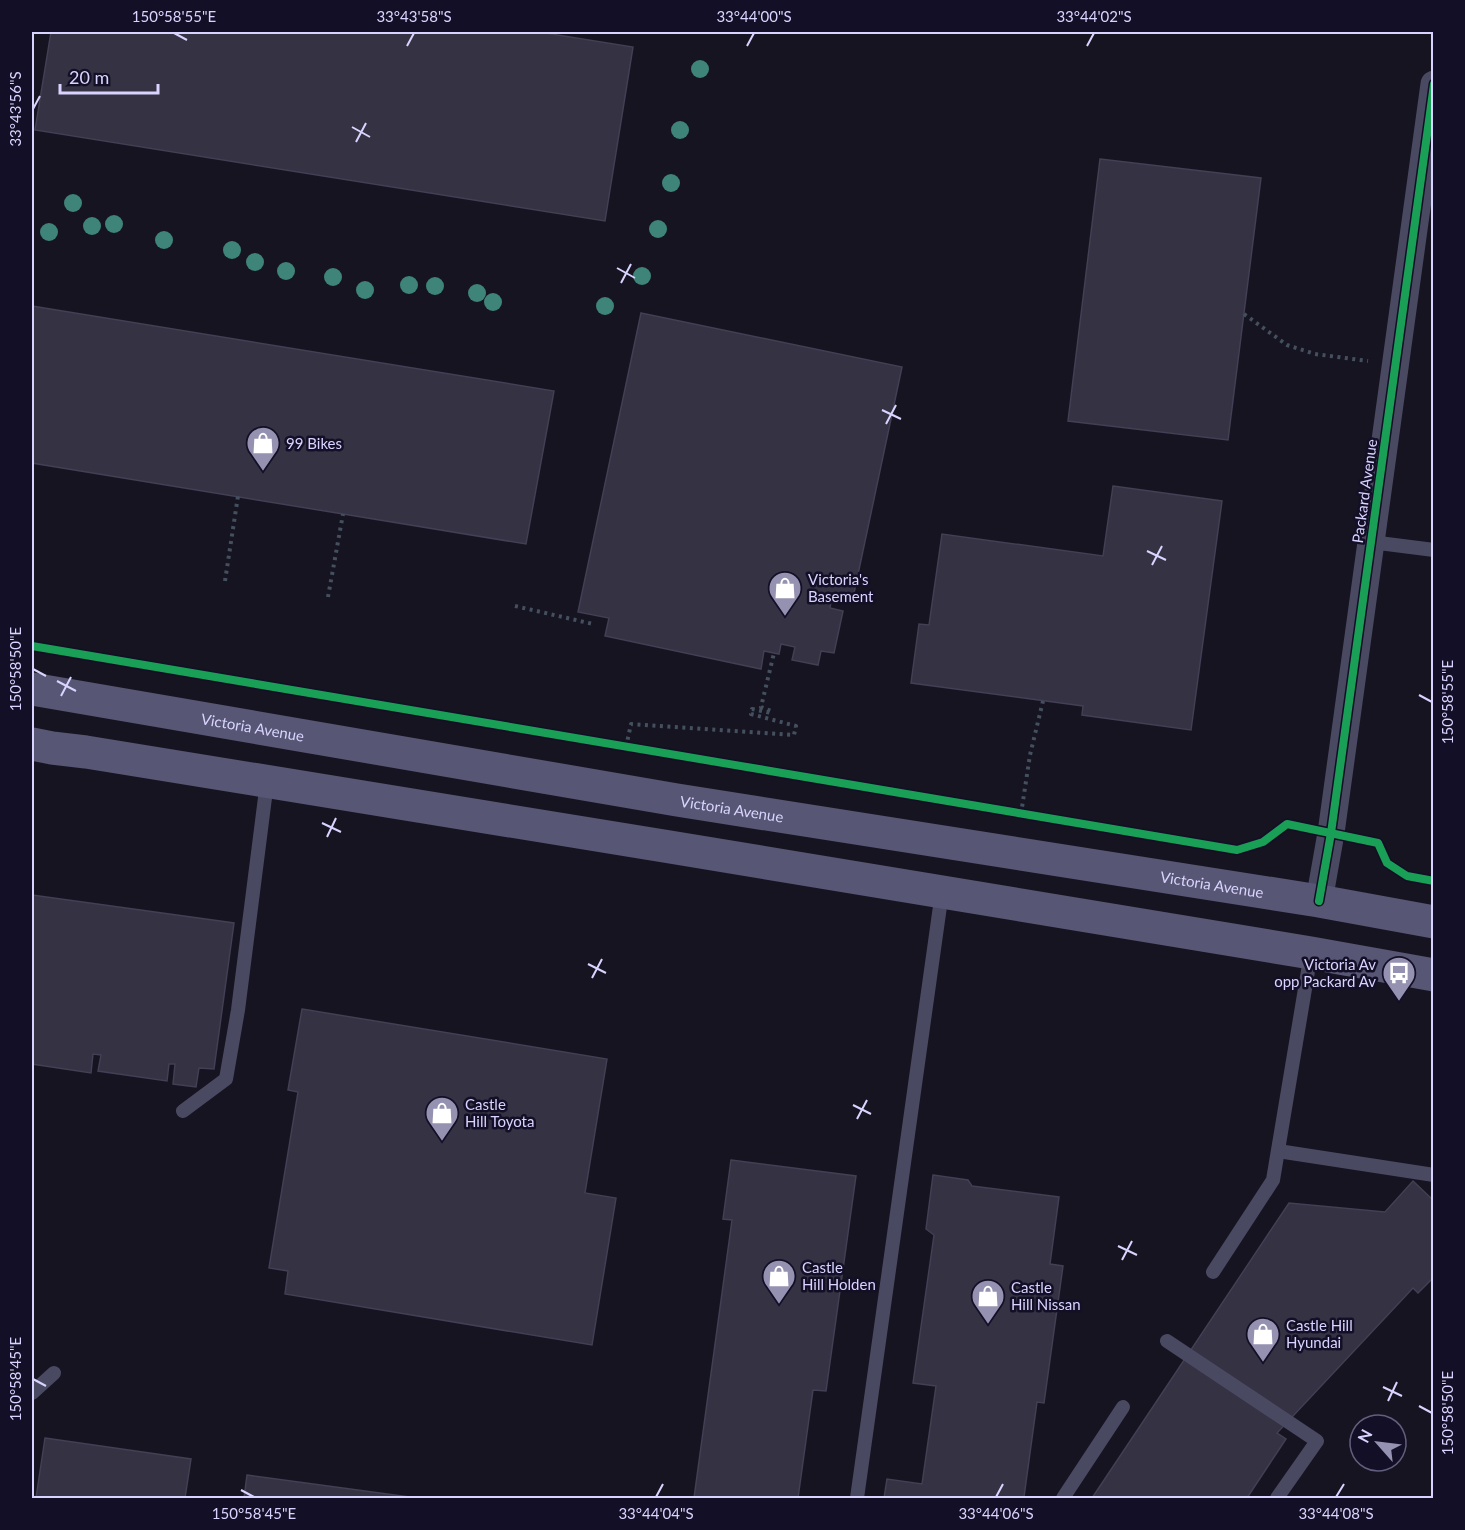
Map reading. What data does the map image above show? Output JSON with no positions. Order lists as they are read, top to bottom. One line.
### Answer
{"streets":{"main road":["Packard Avenue","Victoria Avenue"]},"crossings":[["Packard Avenue","Victoria Avenue"]],"places":{"shop":["99 Bikes","Victoria's Basement","Castle Hill Toyota","Castle Hill Holden","Castle Hill Nissan","Castle Hill Hyundai"],"bus stop":["Victoria Av opp Packard Av"]},"scale_bar":"20 m","north":"top left","coordinates":["150°58'55\"E","33°43'58\"S","33°44'00\"S","33°44'02\"S","33°43'56\"S","150°58'50\"E","150°58'45\"E","33°44'04\"S","33°44'06\"S","33°44'08\"S"]}
